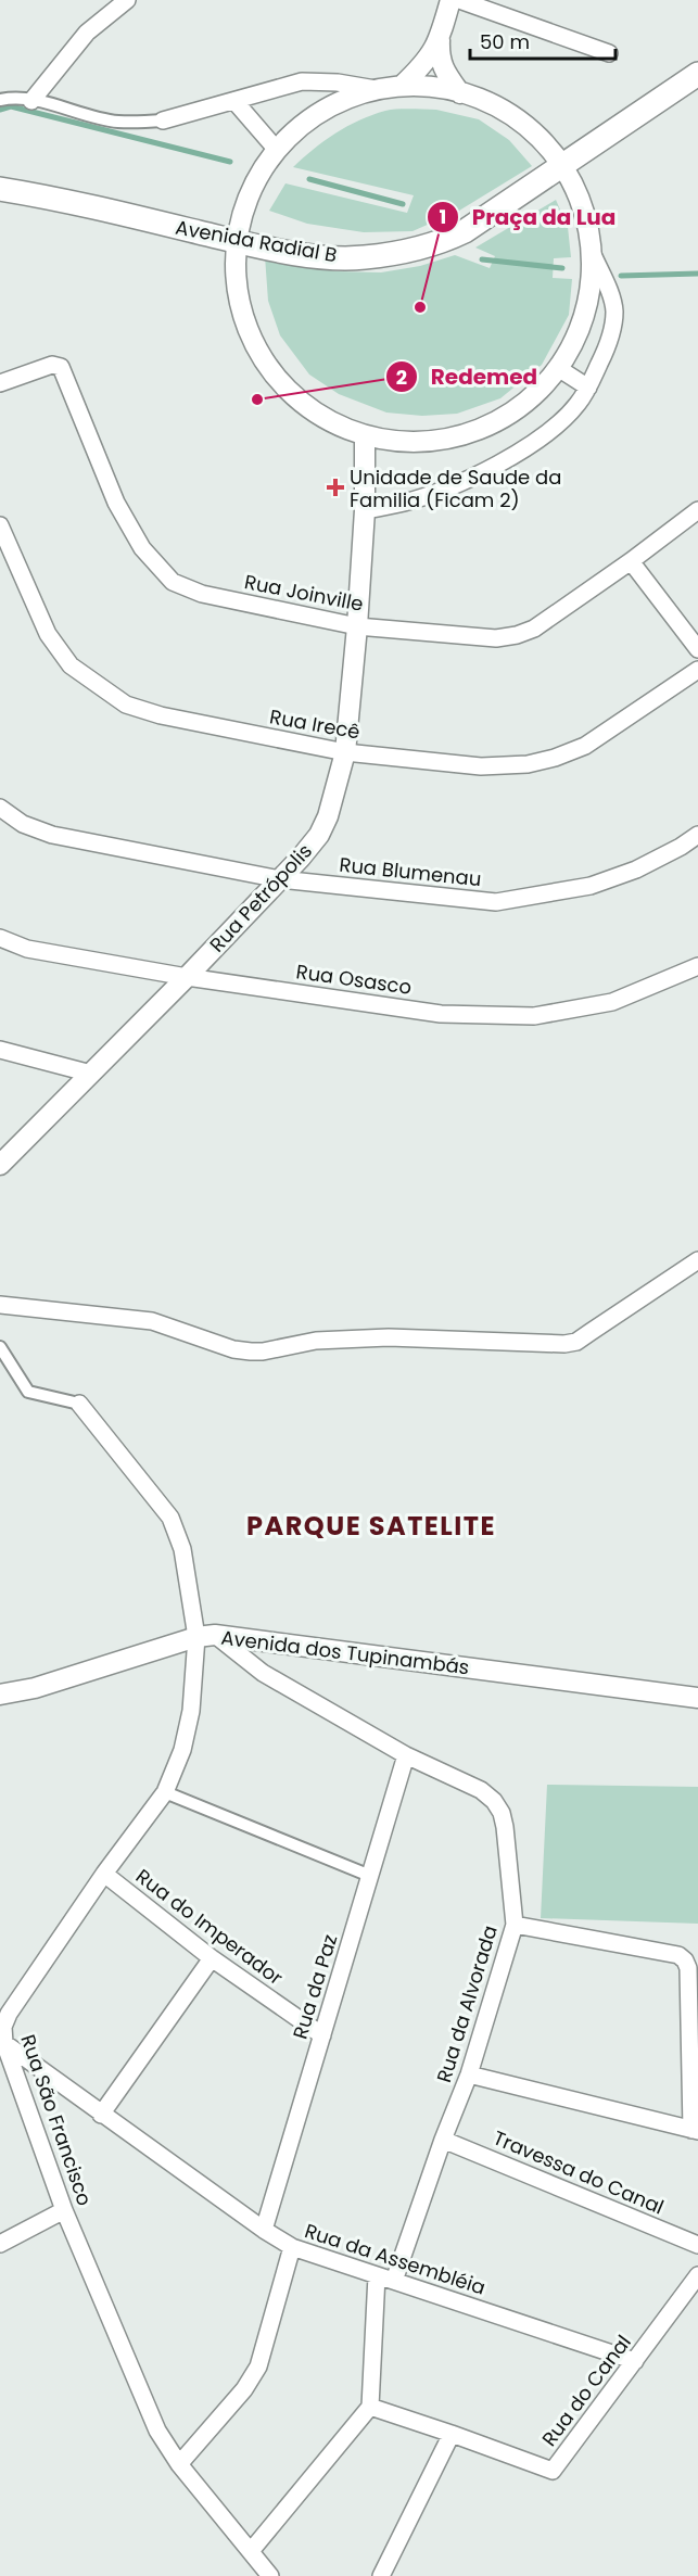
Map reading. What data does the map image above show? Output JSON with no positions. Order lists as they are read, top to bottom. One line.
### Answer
{"streets":{"main road":["Avenida Radial B"],"street":["Rua Joinville","Rua Irecê","Rua Blumenau","Rua Petrópolis","Rua Osasco","Avenida dos Tupinambás","Rua do Imperador","Rua da Paz","Rua da Alvorada","Rua São Francisco","Travessa do Canal","Rua da Assembléia","Rua do Canal"]},"crossings":[["Rua Joinville","Rua Petrópolis"],["Rua Irecê","Rua Petrópolis"],["Rua Blumenau","Rua Petrópolis"],["Rua Petrópolis","Rua Osasco"],["Avenida dos Tupinambás","Rua da Alvorada"],["Avenida dos Tupinambás","Rua São Francisco"],["Rua do Imperador","Rua da Paz"],["Rua do Imperador","Rua São Francisco"],["Rua da Paz","Rua da Alvorada"],["Rua da Paz","Rua da Assembléia"],["Rua da Alvorada","Rua São Francisco"],["Rua da Alvorada","Travessa do Canal"],["Rua da Alvorada","Rua da Assembléia"],["Rua São Francisco","Rua da Assembléia"],["Rua da Assembléia","Rua do Canal"]],"districts":["PARQUE SATELITE"],"places":{"other":["Praça da Lua","Redemed"],"health":["Unidade de Saude da Familia (Ficam 2)"]},"scale_bar":"50 m"}
